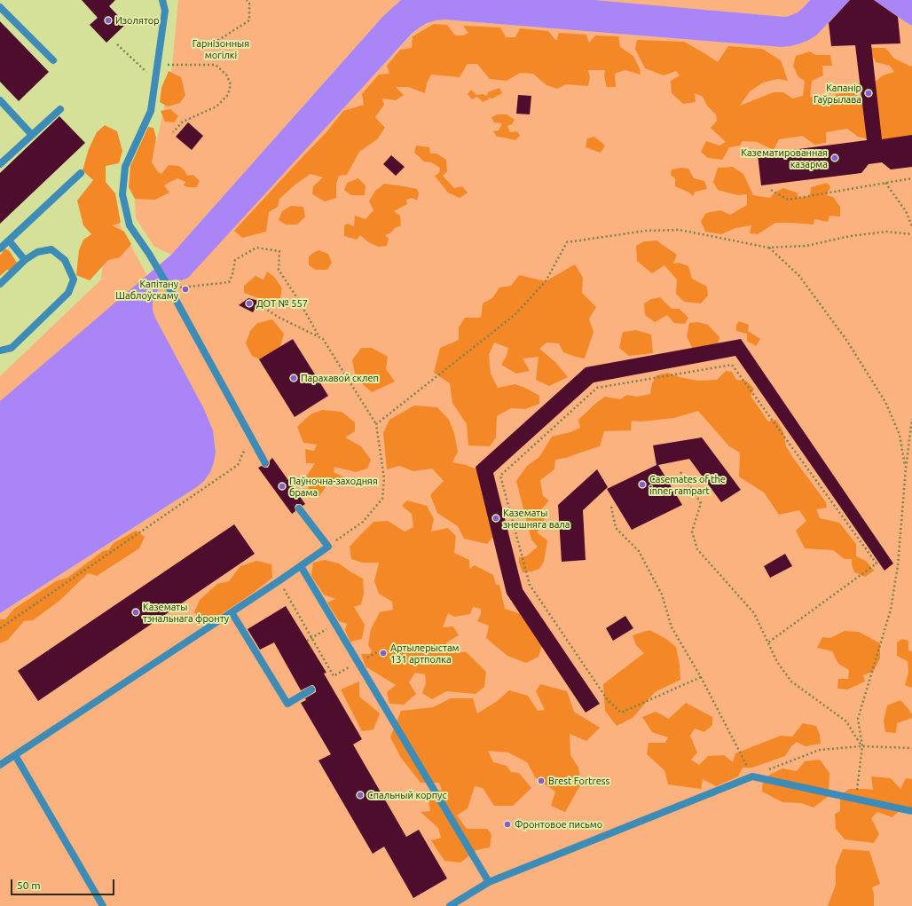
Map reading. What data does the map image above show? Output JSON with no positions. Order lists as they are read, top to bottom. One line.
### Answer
{"parks":["Гарнізонныя могілкі"],"places":["Изолятор","Капанір Гаўрылава","Казематированная казарма","Капітану Шаблоўскаму","ДОТ № 557","Парахавой склеп","Casemates of the inner rampart","Паўночна-заходняя брама","Казематы знешняга вала","Казематы тэнальнага фронту","Артылерыстам 131 артполка","Brest Fortress","Спальный корпус","Фронтовое письмо"],"scale_bar":"50 m"}
